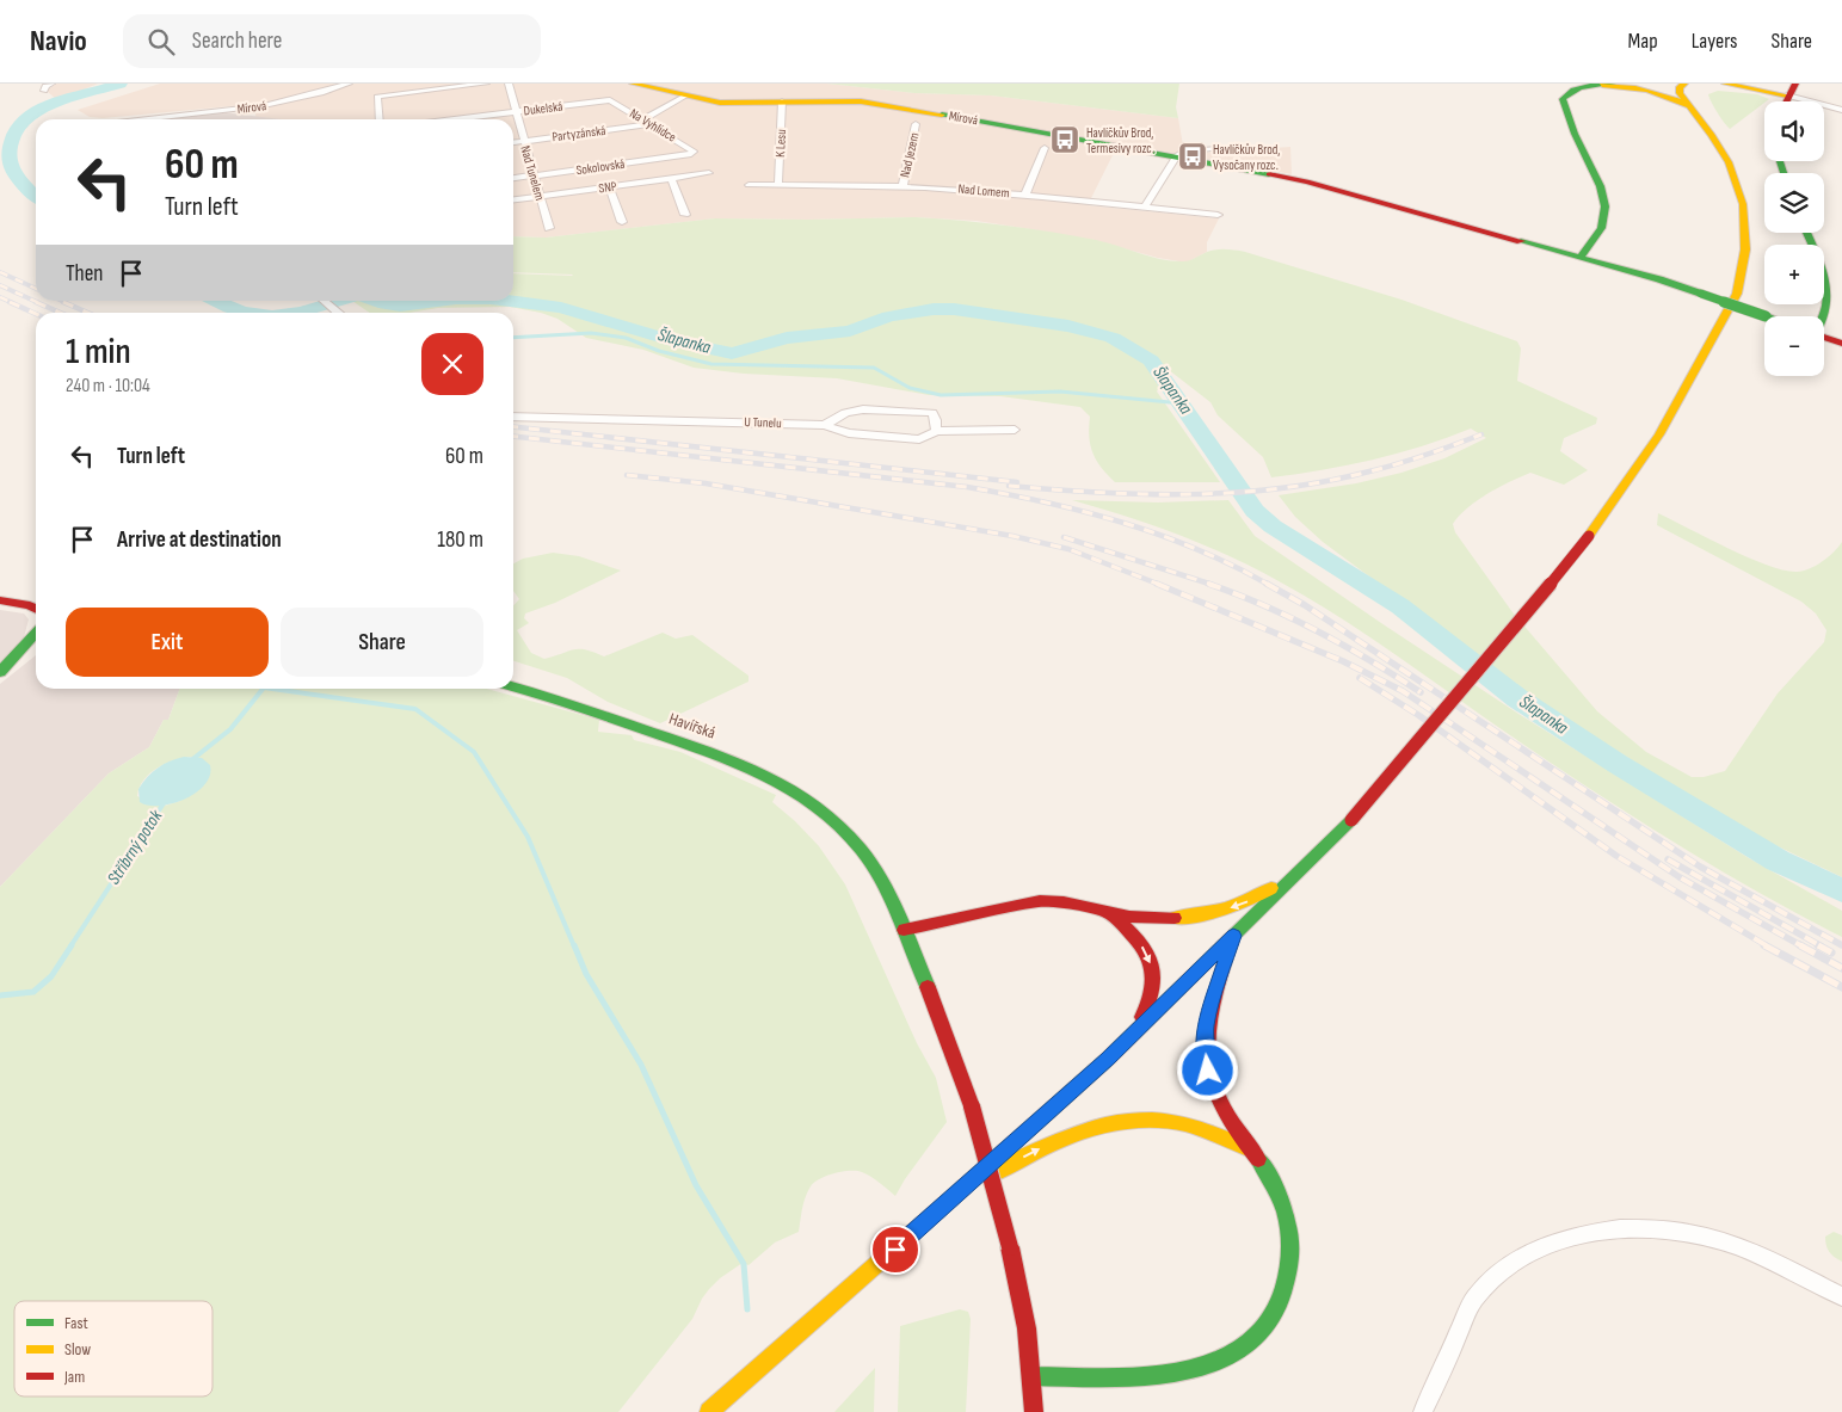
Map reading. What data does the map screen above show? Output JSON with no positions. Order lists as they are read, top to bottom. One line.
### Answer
{"streets":{"main road":["Mírová","Havířská"],"street":["Dukelská","Na Vyhlídce","Partyzánská","K Lesu","Nad Jezem","Sokolovská","Nad Tunelem","SNP","Nad Lomem","U Tunelu"]},"crossings":[["Mírová","K Lesu"],["Dukelská","Na Vyhlídce"],["Dukelská","Nad Tunelem"],["Na Vyhlídce","Partyzánská"],["Na Vyhlídce","Sokolovská"],["Partyzánská","Nad Tunelem"],["K Lesu","Nad Lomem"],["Nad Jezem","Nad Lomem"],["Sokolovská","Nad Tunelem"],["Nad Tunelem","SNP"]],"water":["Šlapanka","Stříbrný potok"],"places":{"bus stop":["Havlíčkův Brod, Termesivy rozc.","Havlíčkův Brod, Vysočany rozc."]},"legend":["Fast","Slow","Jam"],"page":{"header":"Navio","search":"Search here","nav":["Map","Layers","Share"],"map_buttons":["+","−"],"turn":["60 m","Turn left"],"then":"Then","heading":["1 min","240 m · 10:04"],"list":[{"name":"Turn left","value":"60 m"},{"name":"Arrive at destination","value":"180 m"}],"buttons":["Exit","Share"]}}
